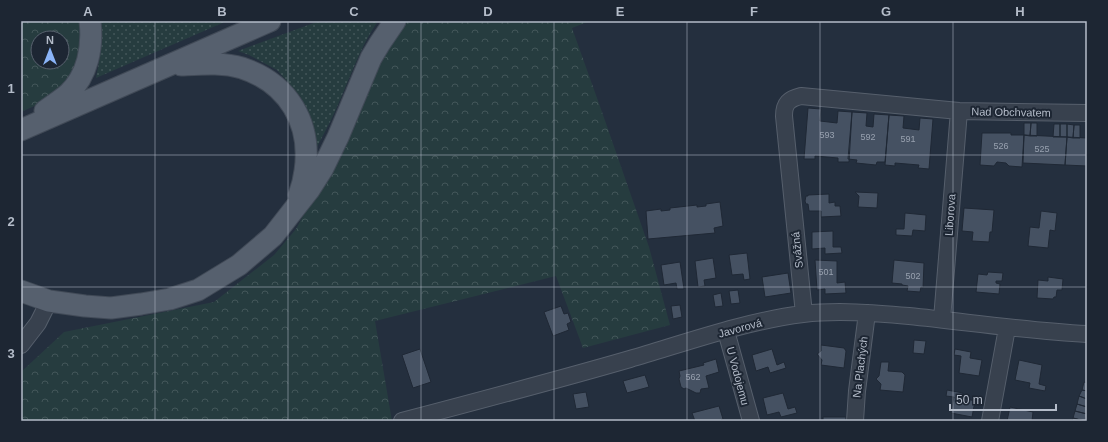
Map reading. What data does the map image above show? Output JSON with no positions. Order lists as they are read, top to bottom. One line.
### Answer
{"streets":{"street":["Nad Obchvatem","Liborova","Svážná","Javorová","Na Plachých","U Vodojemu"]},"crossings":[["Nad Obchvatem","Liborova"],["Nad Obchvatem","Svážná"],["Liborova","Javorová"],["Svážná","Javorová"],["Javorová","Na Plachých"],["Javorová","U Vodojemu"]],"house_numbers":["593","592","591","526","525","501","502","562"],"scale_bar":"50 m","north":"top","grid":{"columns":["A","B","C","D","E","F","G","H"],"rows":["1","2","3"]}}
